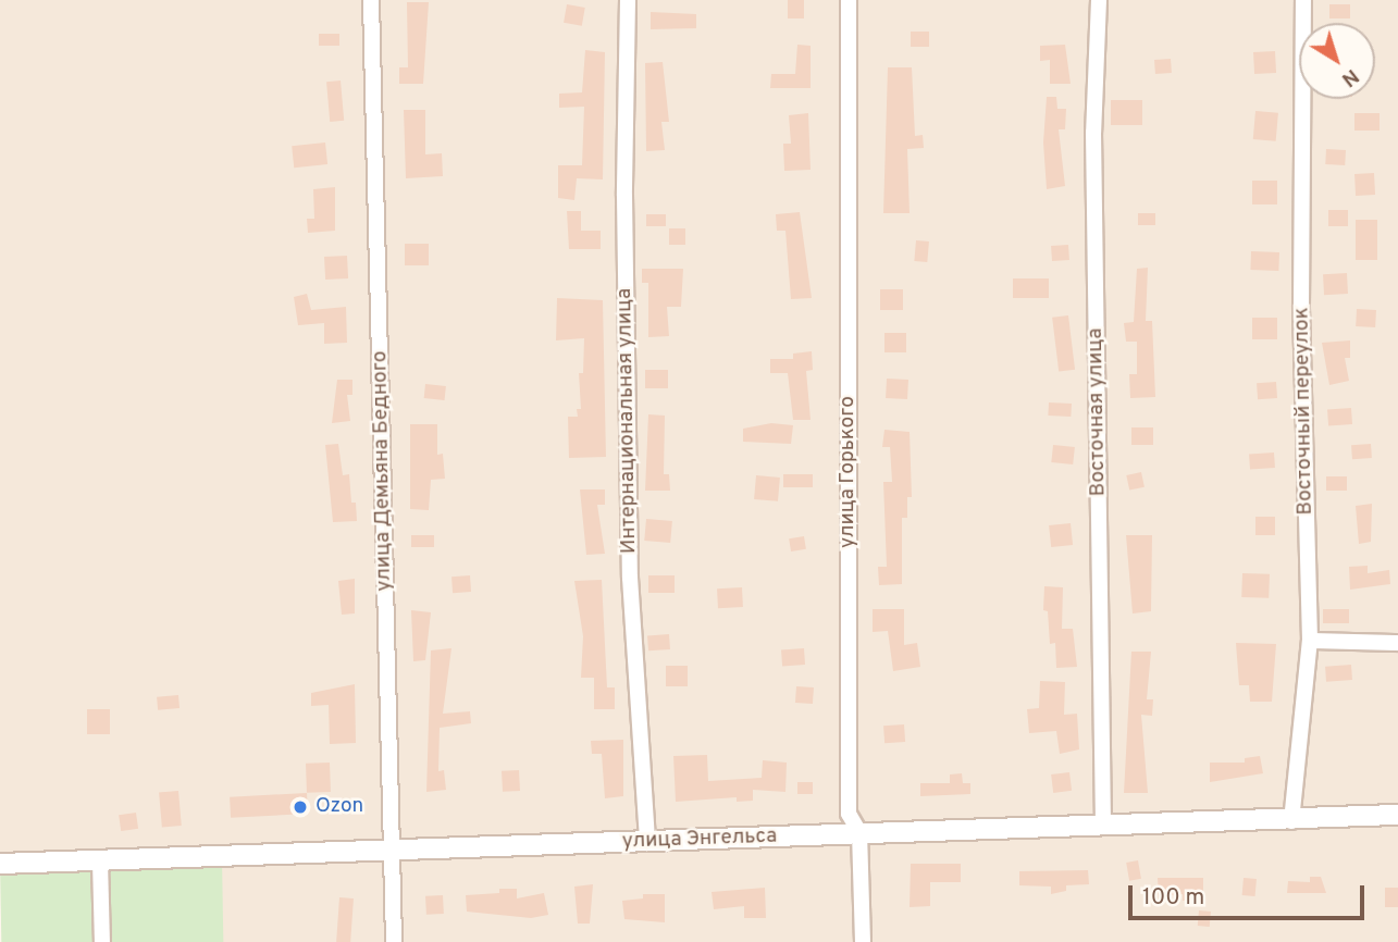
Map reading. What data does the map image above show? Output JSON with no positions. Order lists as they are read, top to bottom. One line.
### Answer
{"streets":{"street":["Восточный переулок","Восточная улица","Интернациональная улица","улица Демьяна Бедного","улица Горького","улица Энгельса"]},"crossings":[["Восточный переулок","улица Энгельса"],["Восточная улица","улица Энгельса"],["Интернациональная улица","улица Энгельса"],["улица Демьяна Бедного","улица Энгельса"],["улица Горького","улица Энгельса"]],"places":["Ozon"],"scale_bar":"100 m","north":"bottom right"}
